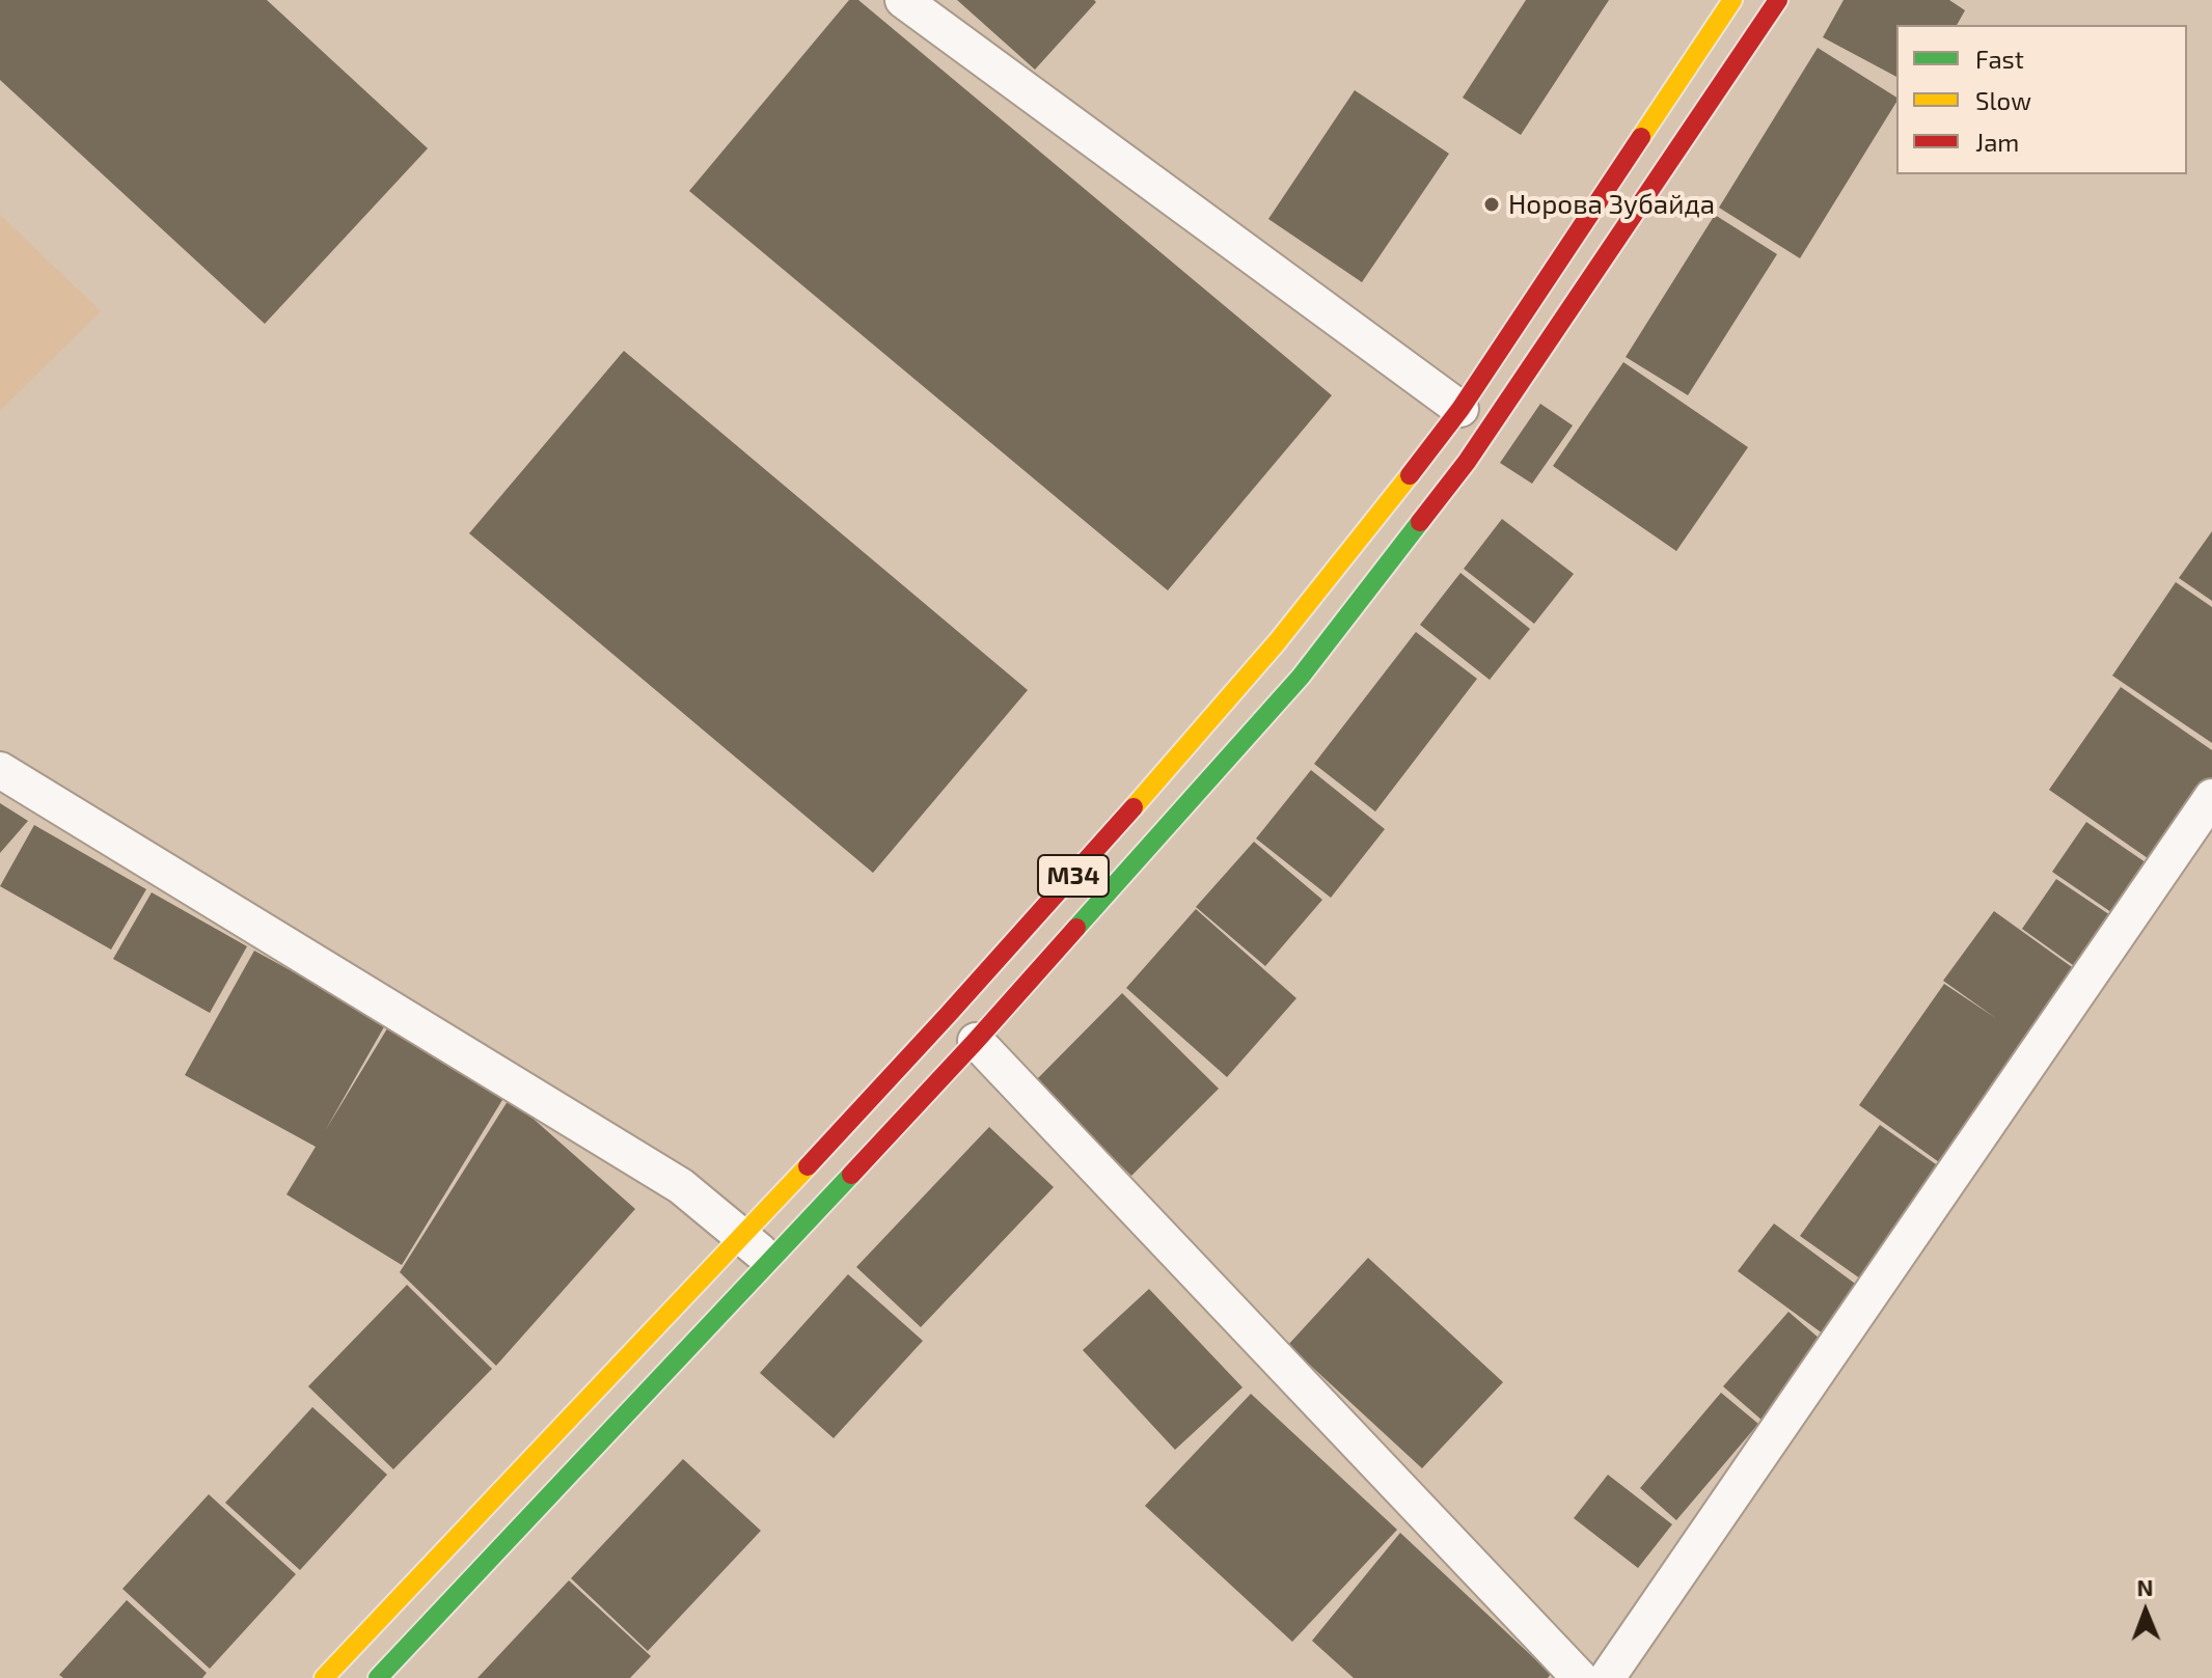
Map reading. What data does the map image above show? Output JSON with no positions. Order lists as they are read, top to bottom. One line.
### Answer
{"streets":{"main road":["M34"]},"places":["Норова Зубайда"],"legend":["Fast","Slow","Jam"],"north":"top"}
